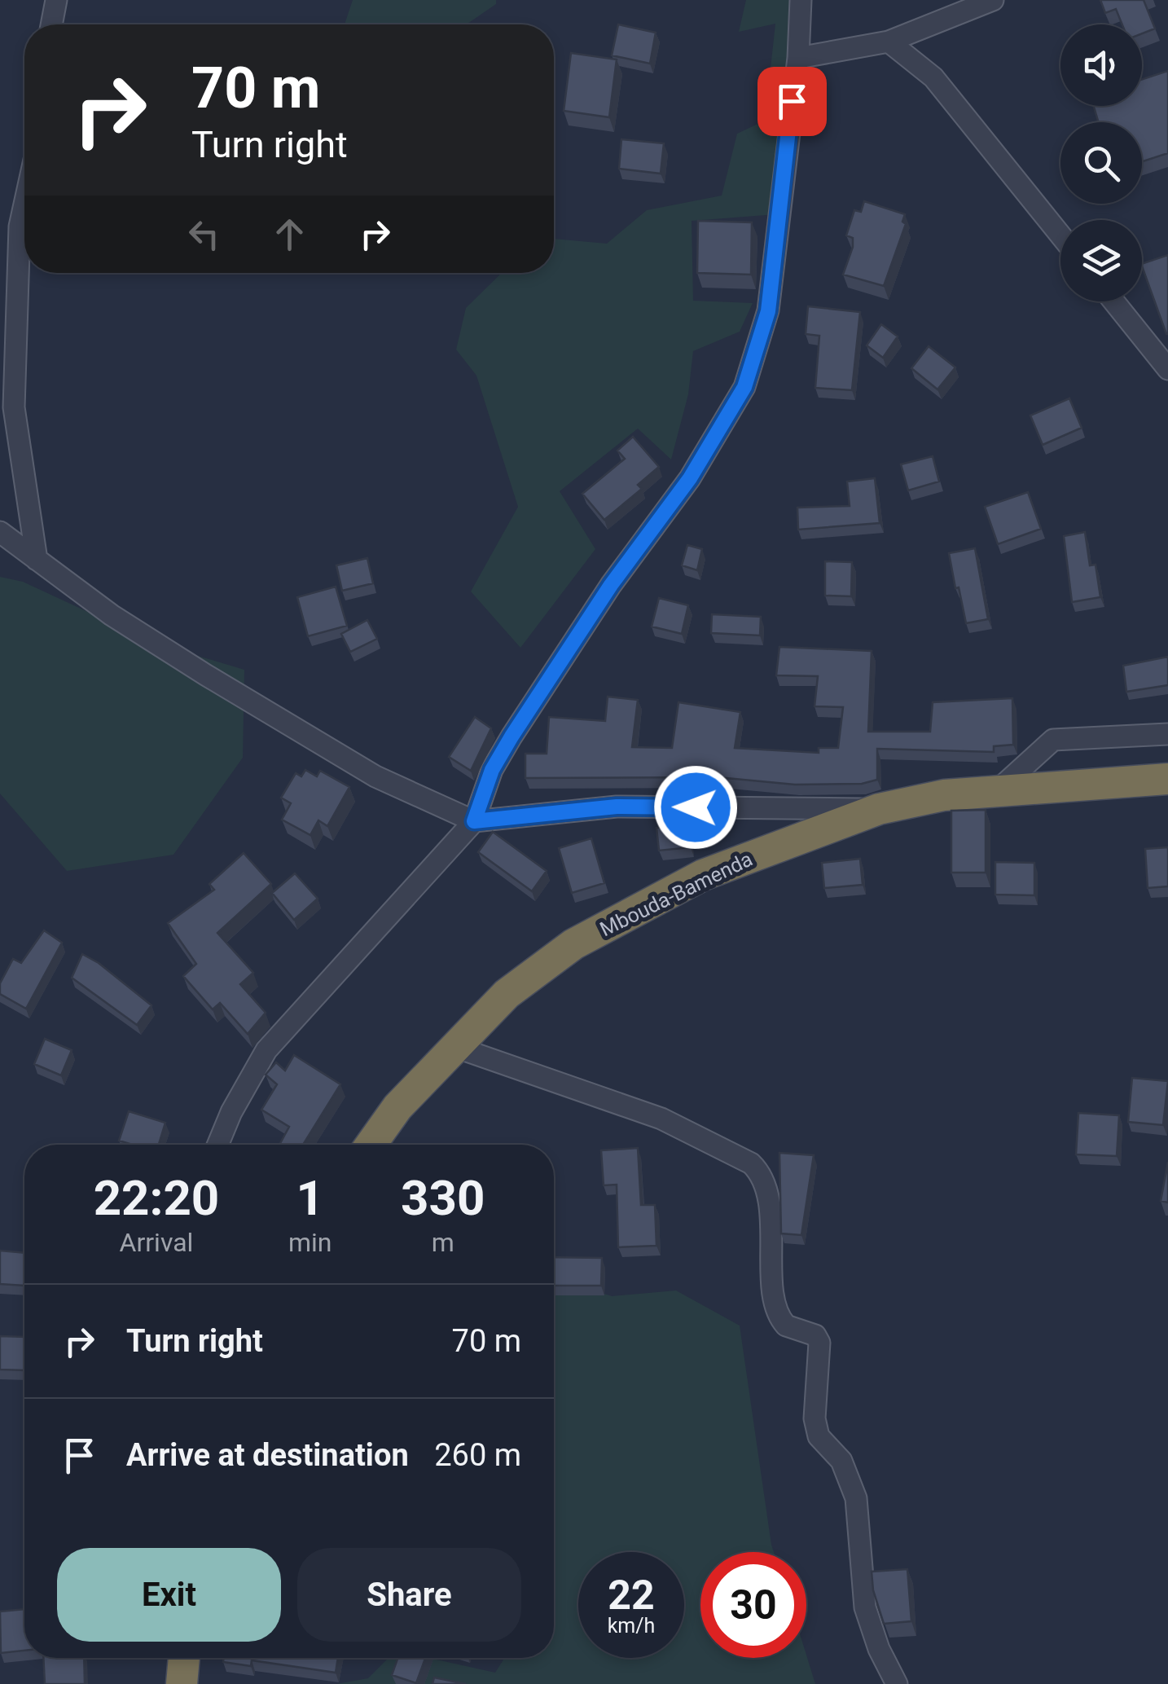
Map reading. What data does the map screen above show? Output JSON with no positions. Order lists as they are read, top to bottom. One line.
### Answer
{"streets":{"highway":["Mbouda-Bamenda"]},"page":{"turn":["70 m","Turn right"],"eta":["22:20","Arrival","1","min","330","m"],"list":[{"name":"Turn right","value":"70 m"},{"name":"Arrive at destination","value":"260 m"}],"buttons":["Exit","Share"],"speed":"22 km/h","limit":"30"}}
